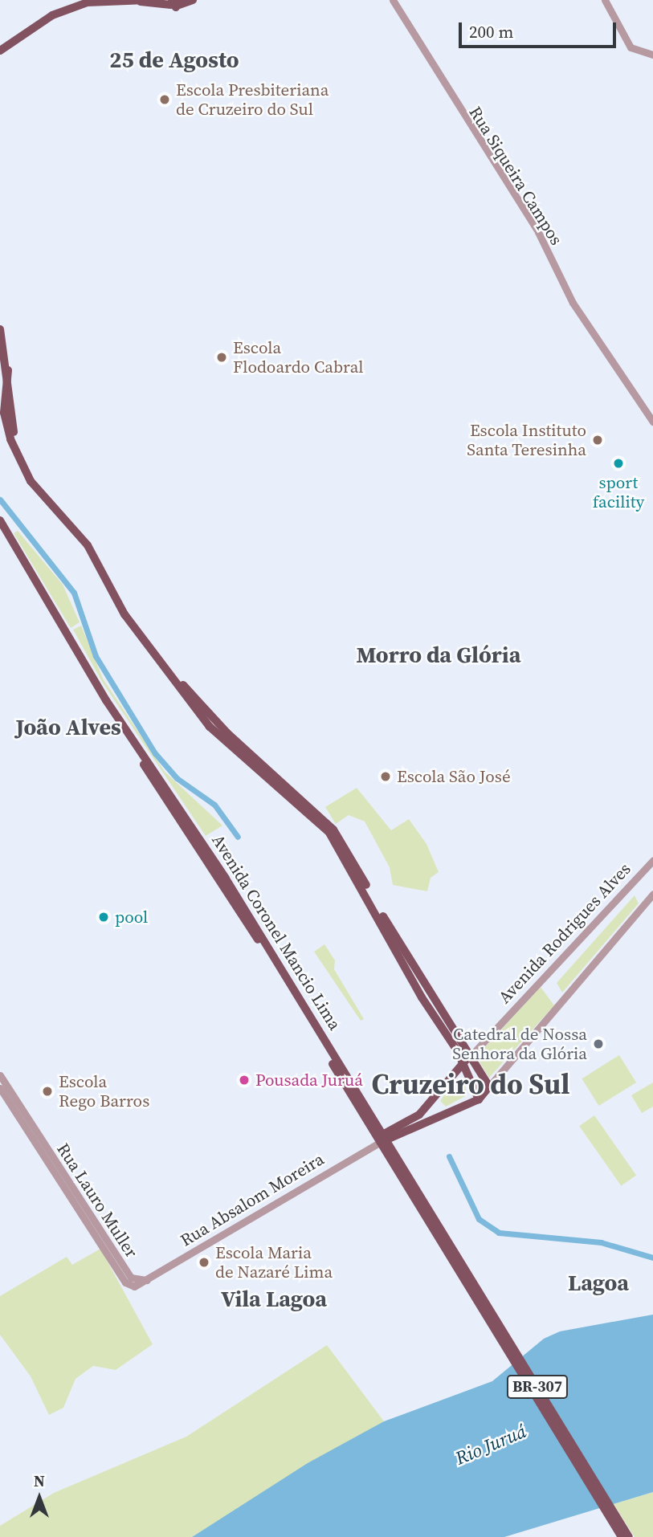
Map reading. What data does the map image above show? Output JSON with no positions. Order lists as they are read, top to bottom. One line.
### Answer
{"streets":{"main road":["Avenida Coronel Mancio Lima","Avenida Rodrigues Alves","BR-307"],"street":["Rua Siqueira Campos","Rua Absalom Moreira","Rua Lauro Muller"]},"crossings":[["Avenida Coronel Mancio Lima","Avenida Rodrigues Alves"],["Avenida Coronel Mancio Lima","Rua Absalom Moreira"],["Avenida Coronel Mancio Lima","BR-307"],["Avenida Rodrigues Alves","Rua Absalom Moreira"],["Avenida Rodrigues Alves","BR-307"],["Rua Absalom Moreira","Rua Lauro Muller"],["Rua Absalom Moreira","BR-307"]],"districts":["25 de Agosto","Morro da Glória","João Alves","Cruzeiro do Sul","Lagoa","Vila Lagoa"],"water":["Rio Juruá"],"places":["Escola Presbiteriana de Cruzeiro do Sul","Escola Flodoardo Cabral","Escola Instituto Santa Teresinha","sport facility","Escola São José","pool","Catedral de Nossa Senhora da Glória","Pousada Juruá","Escola Rego Barros","Escola Maria de Nazaré Lima"],"scale_bar":"200 m","north":"top"}
